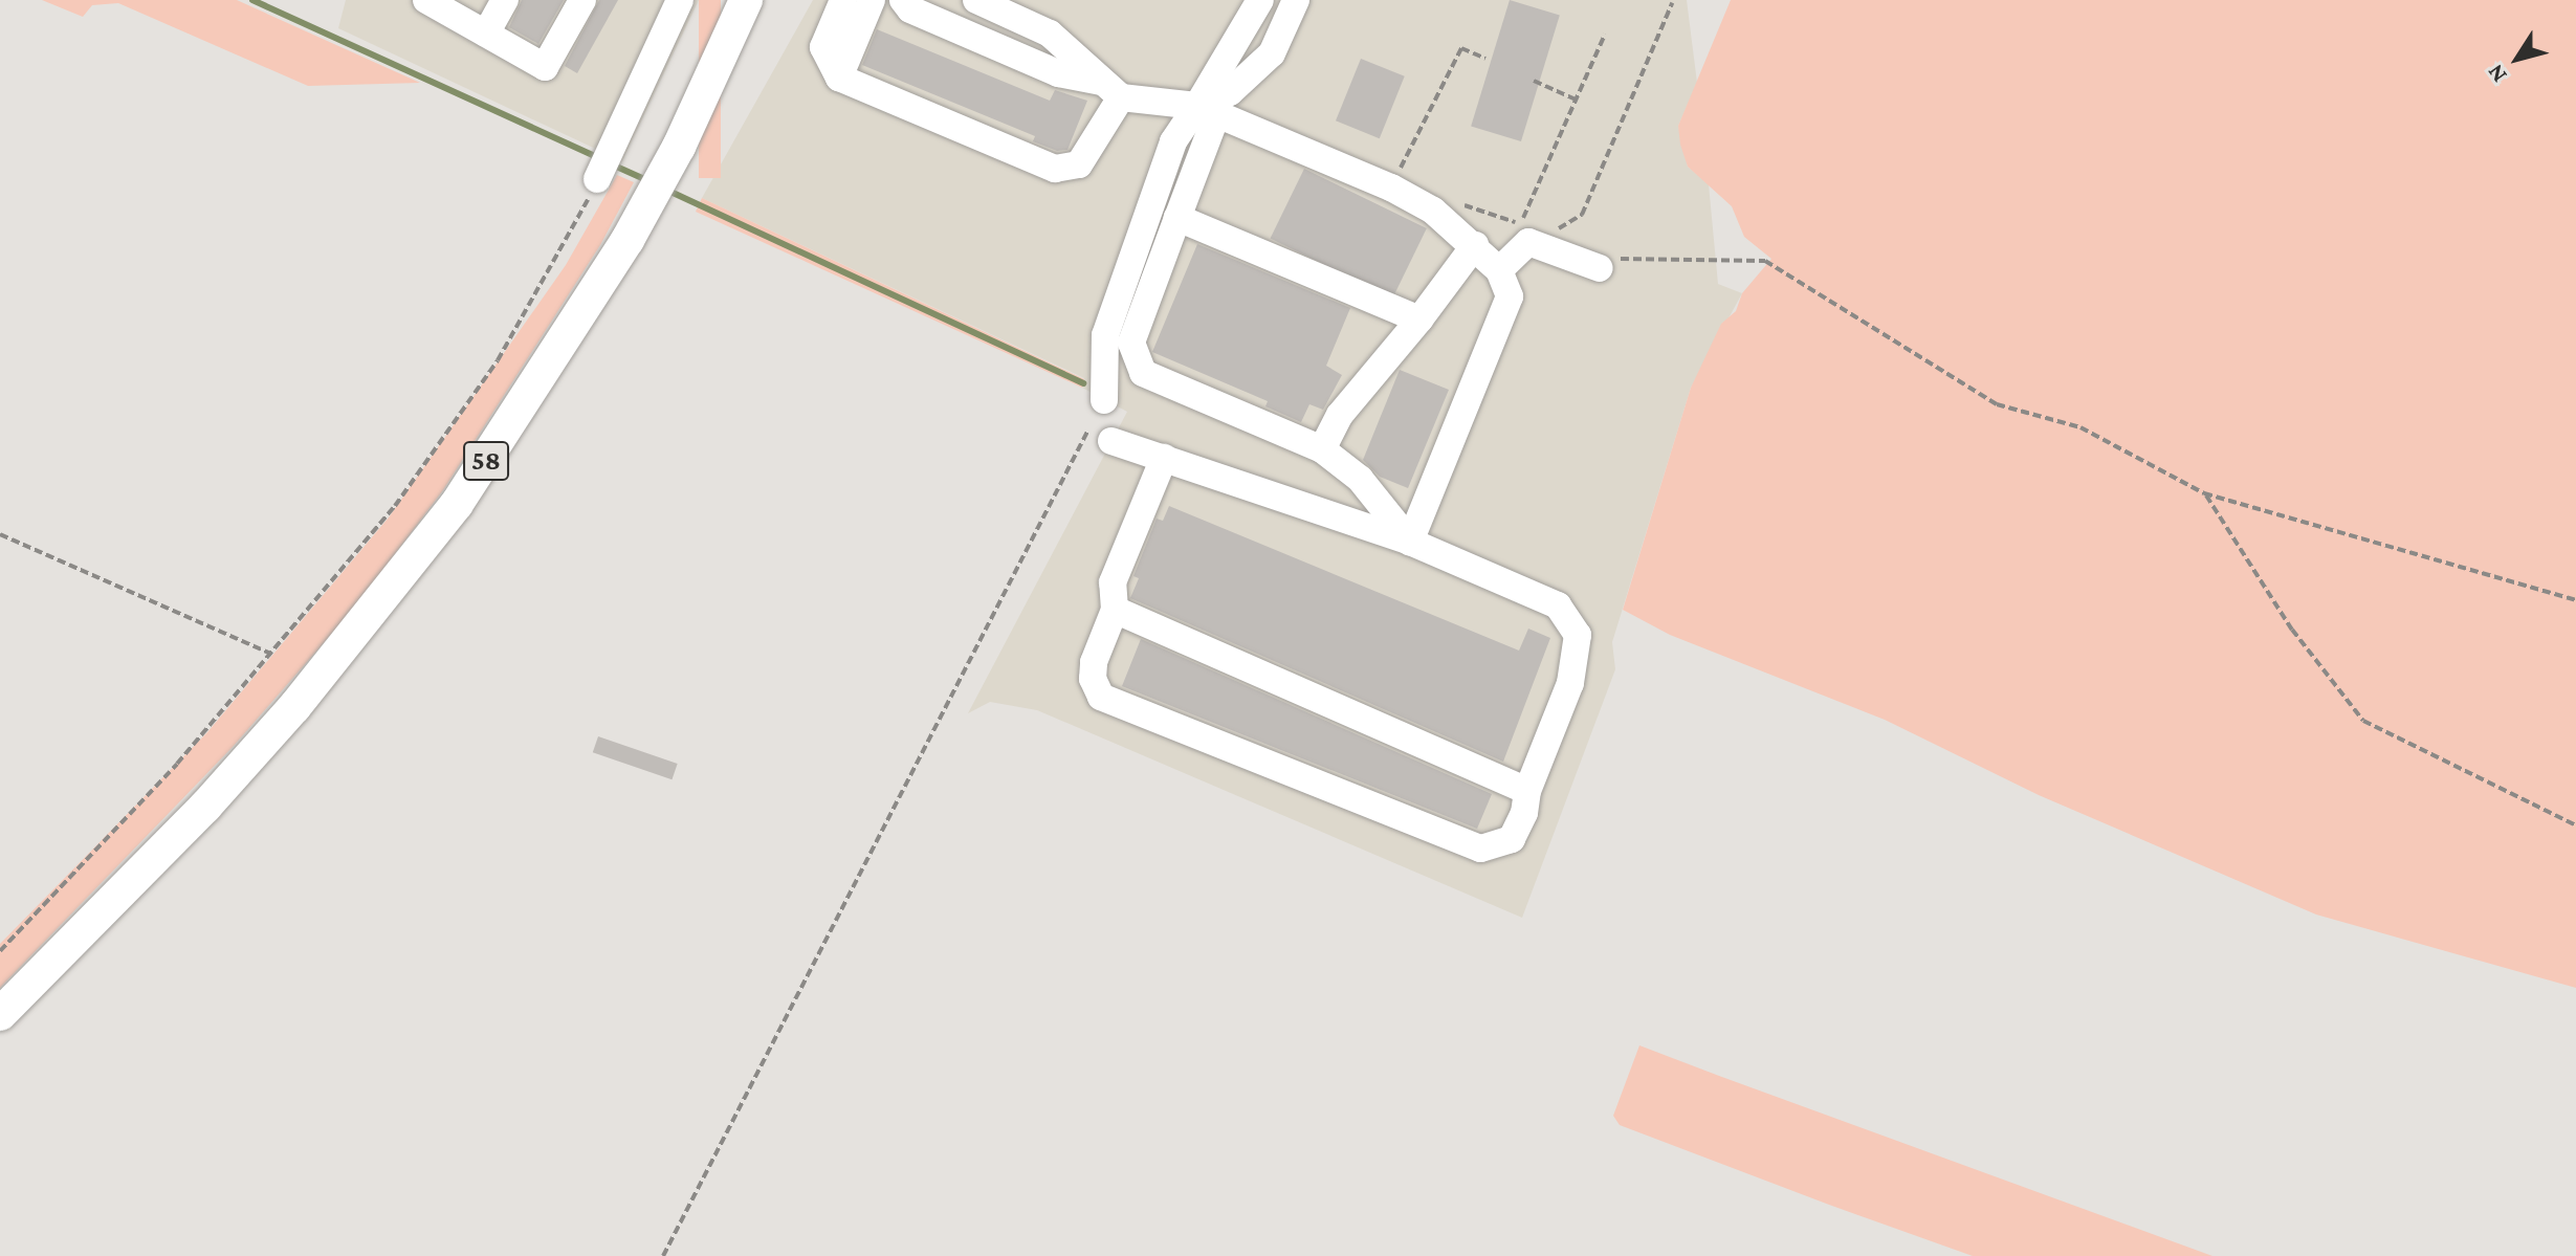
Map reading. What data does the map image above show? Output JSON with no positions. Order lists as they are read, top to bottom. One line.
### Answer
{"streets":{"main road":["58"]},"north":"bottom left"}
